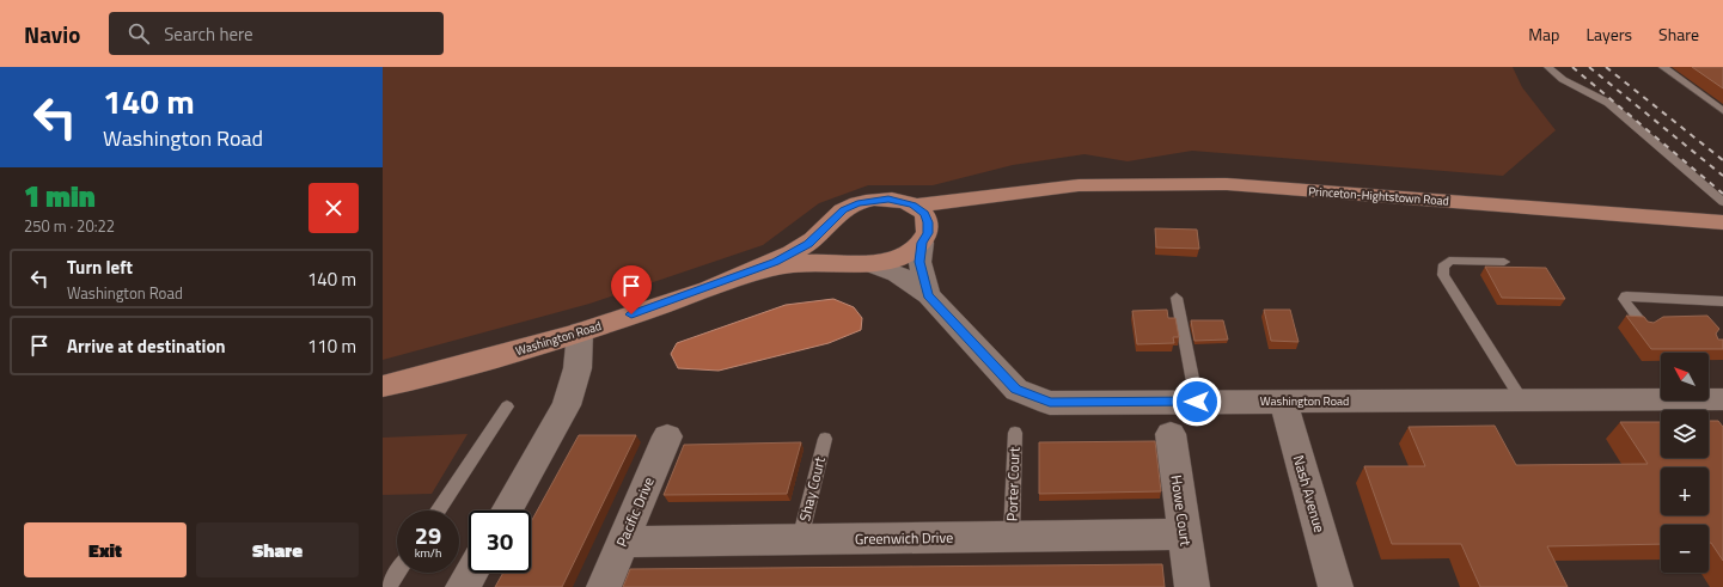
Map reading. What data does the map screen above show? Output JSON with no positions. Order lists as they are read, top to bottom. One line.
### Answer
{"streets":{"main road":["Princeton-Hightstown Road","Washington Road"],"street":["Nash Avenue","Howe Court","Pacific Drive","Greenwich Drive"],"lane":["Porter Court","Shay Court"]},"crossings":[["Princeton-Hightstown Road","Washington Road"],["Washington Road","Nash Avenue"],["Porter Court","Greenwich Drive"],["Shay Court","Greenwich Drive"],["Howe Court","Greenwich Drive"],["Pacific Drive","Greenwich Drive"]],"north":"top left","page":{"header":"Navio","search":"Search here","nav":["Map","Layers","Share"],"turn":["140 m","Washington Road"],"heading":["1 min","250 m · 20:22"],"list":[{"name":"Turn left","note":"Washington Road","value":"140 m"},{"name":"Arrive at destination","value":"110 m"}],"map_buttons":["+","−"],"speed":"29 km/h","limit":"30","buttons":["Exit","Share"]}}
